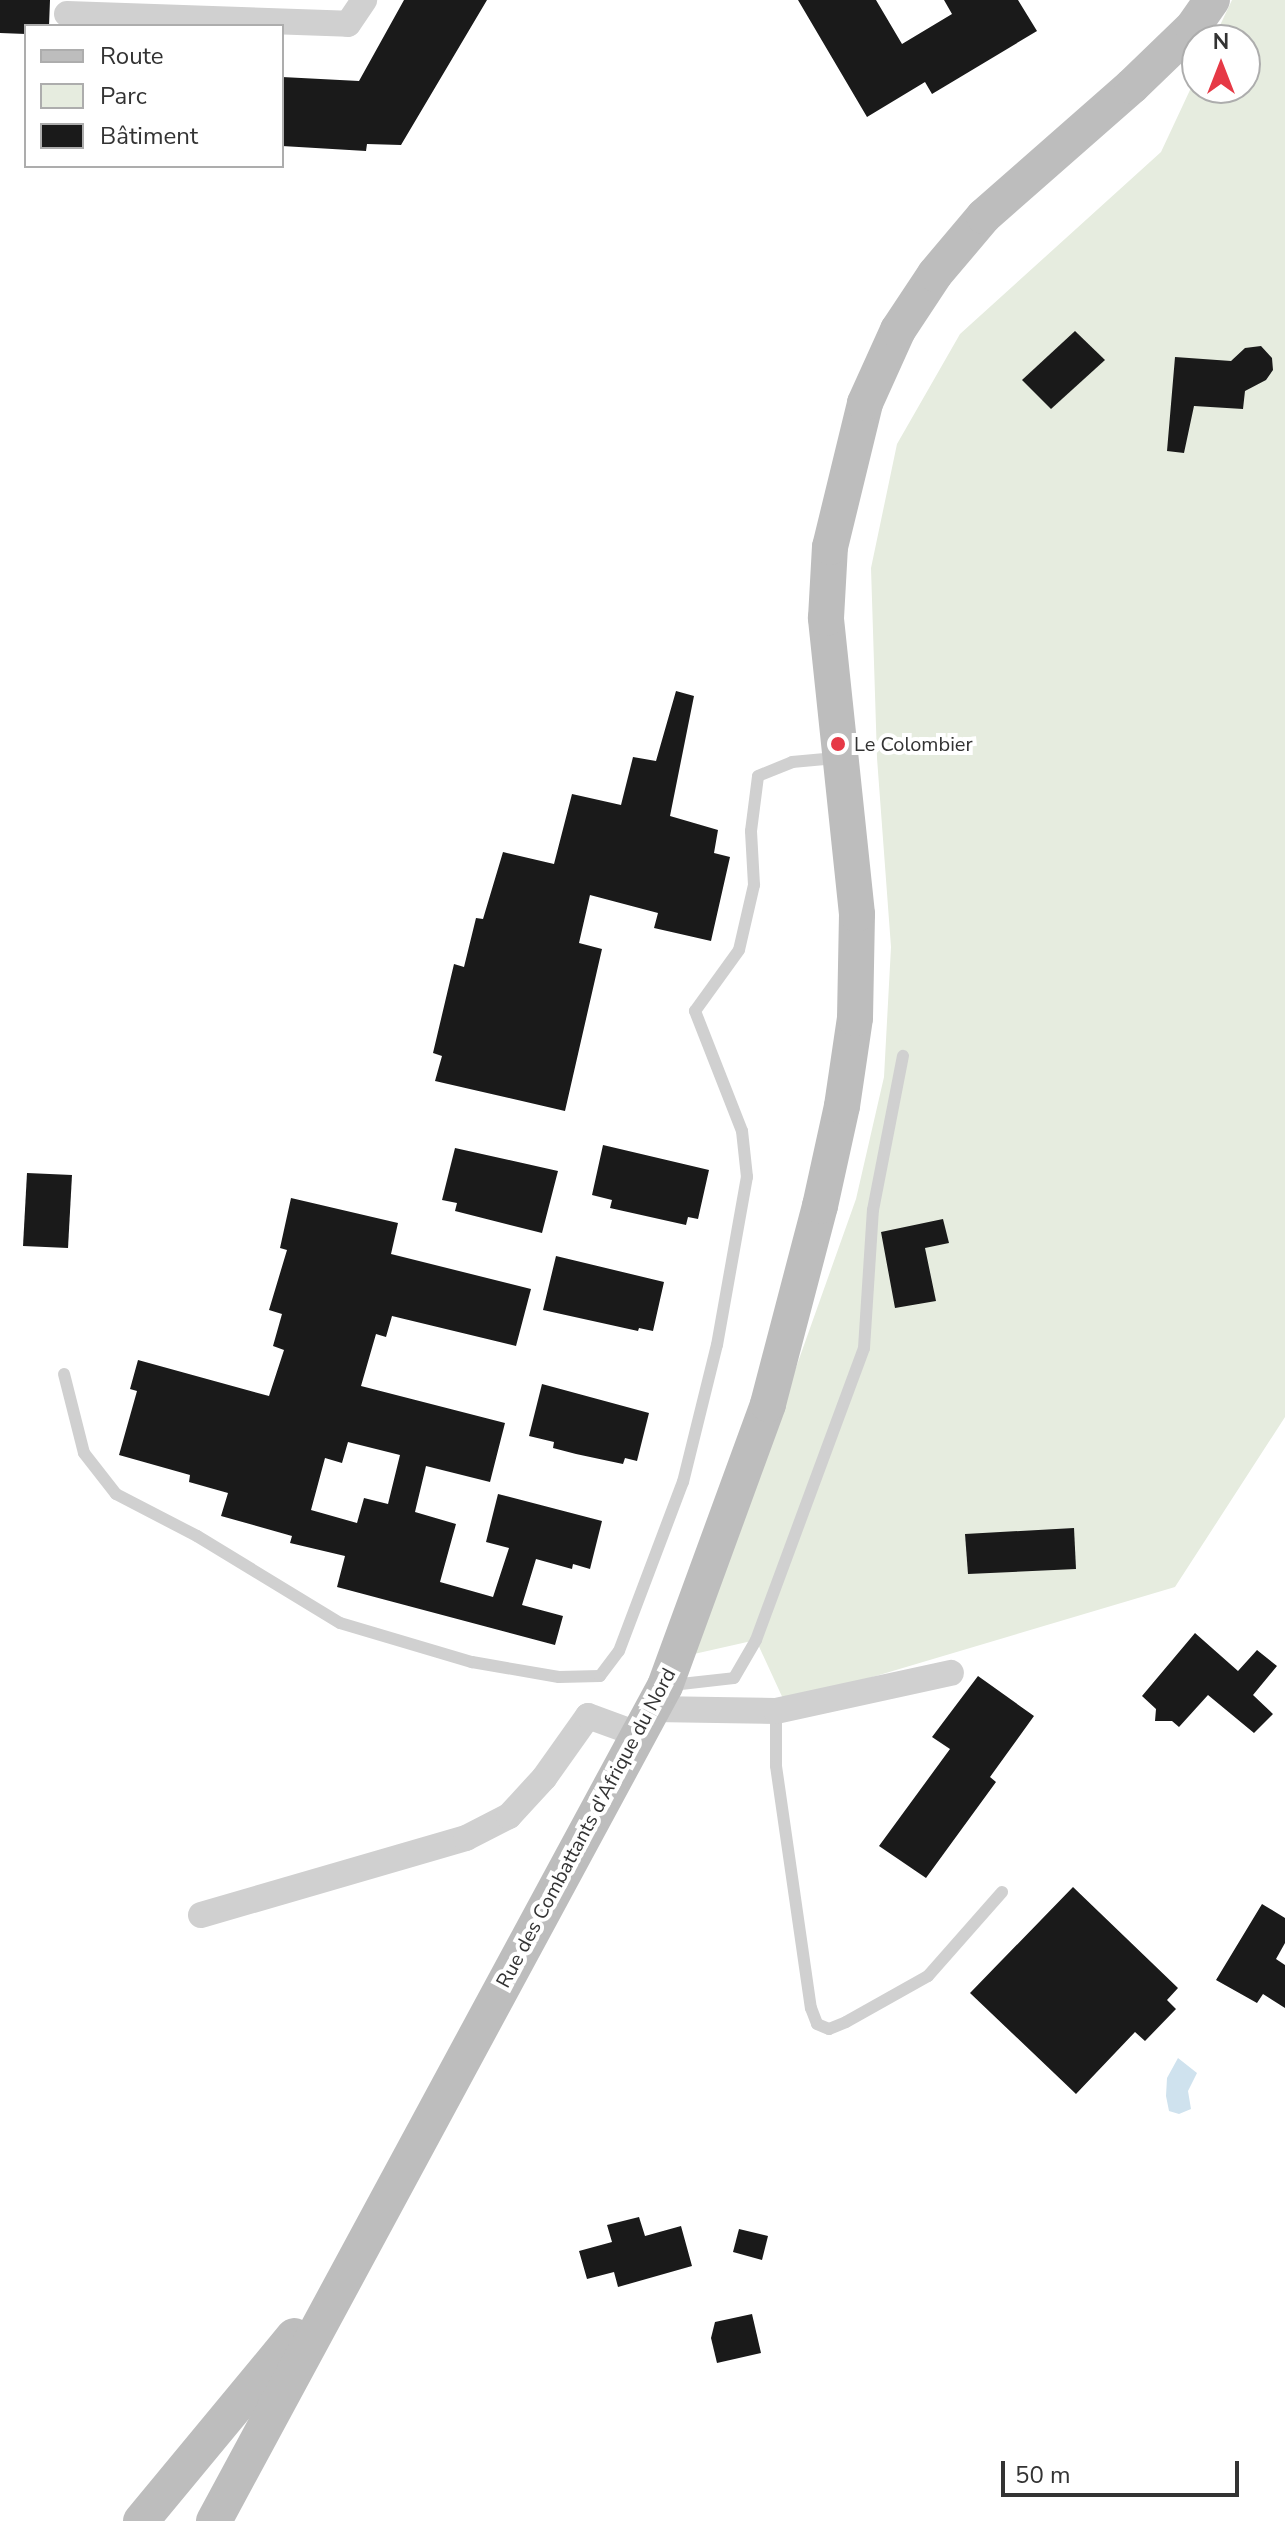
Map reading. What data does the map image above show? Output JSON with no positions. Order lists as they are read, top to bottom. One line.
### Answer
{"streets":{"main road":["Rue des Combattants d'Afrique du Nord"]},"places":["Le Colombier"],"legend":["Route","Parc","Bâtiment"],"scale_bar":"50 m","north":"top"}
